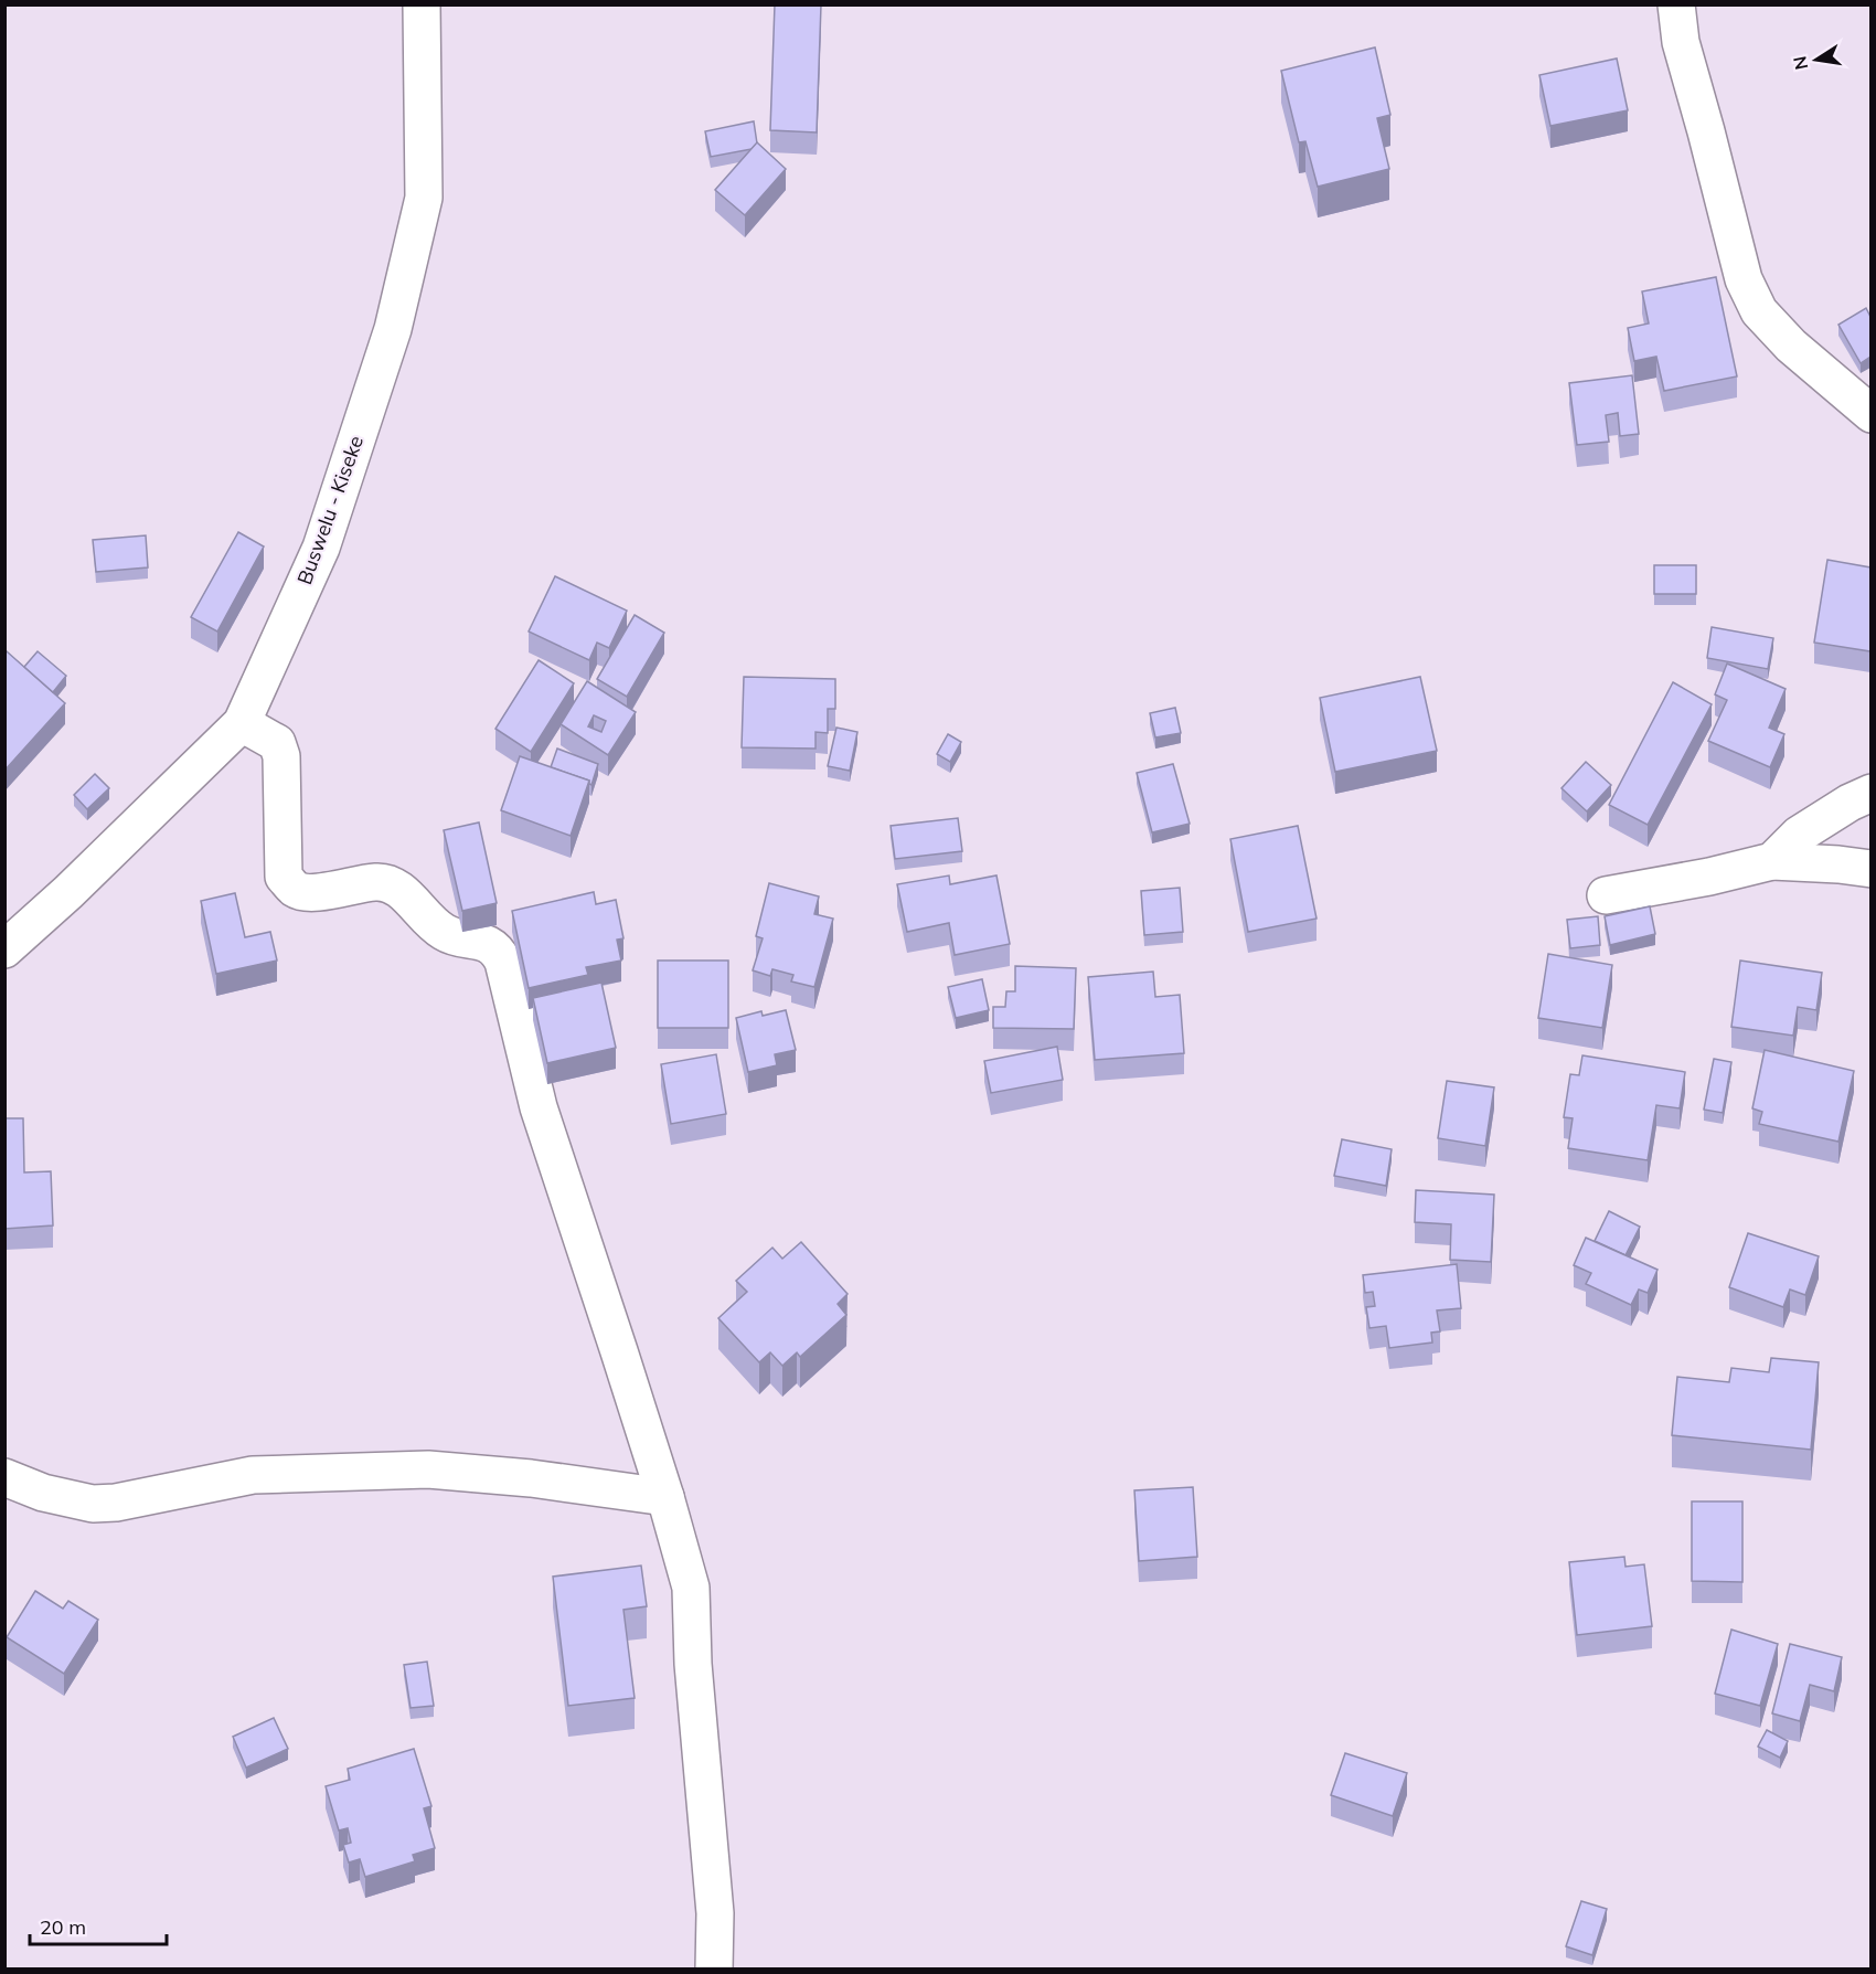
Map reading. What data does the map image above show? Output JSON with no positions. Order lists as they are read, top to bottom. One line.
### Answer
{"streets":{"street":["Buswelu - Kiseke"]},"scale_bar":"20 m","north":"left"}
